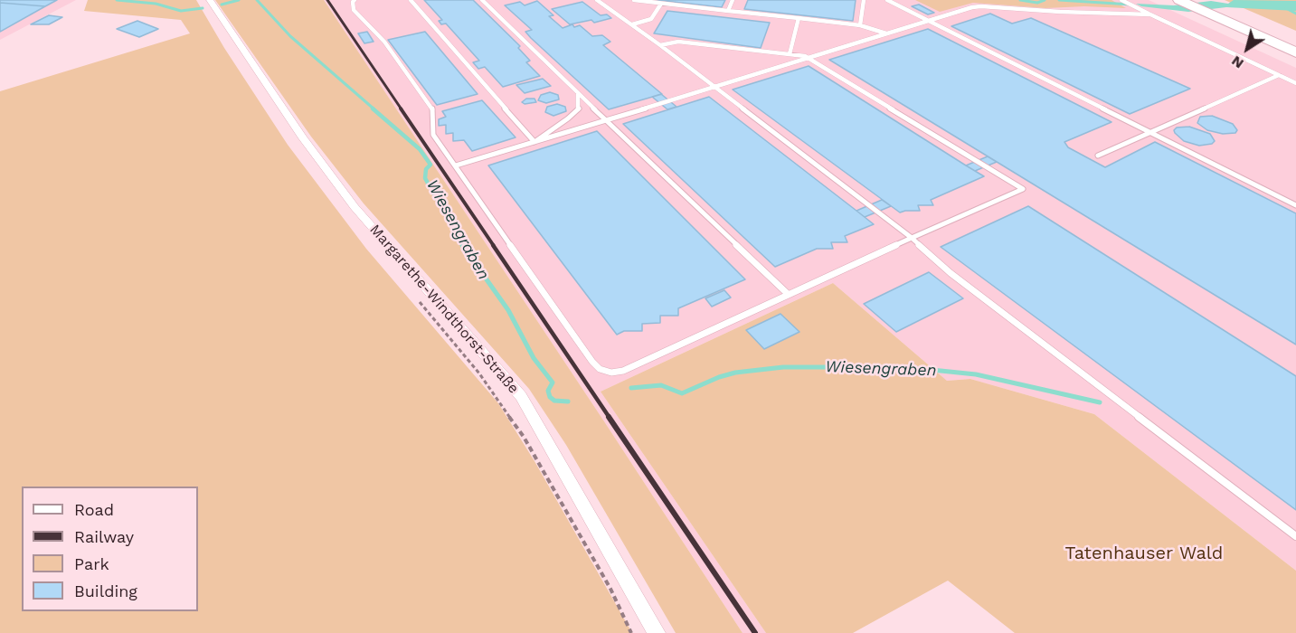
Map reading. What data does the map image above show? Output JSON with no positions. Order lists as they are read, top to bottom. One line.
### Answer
{"streets":{"street":["Margarethe-Windthorst-Straße"]},"water":["Wiesengraben"],"parks":["Tatenhauser Wald"],"legend":["Road","Railway","Park","Building"],"north":"bottom left"}
